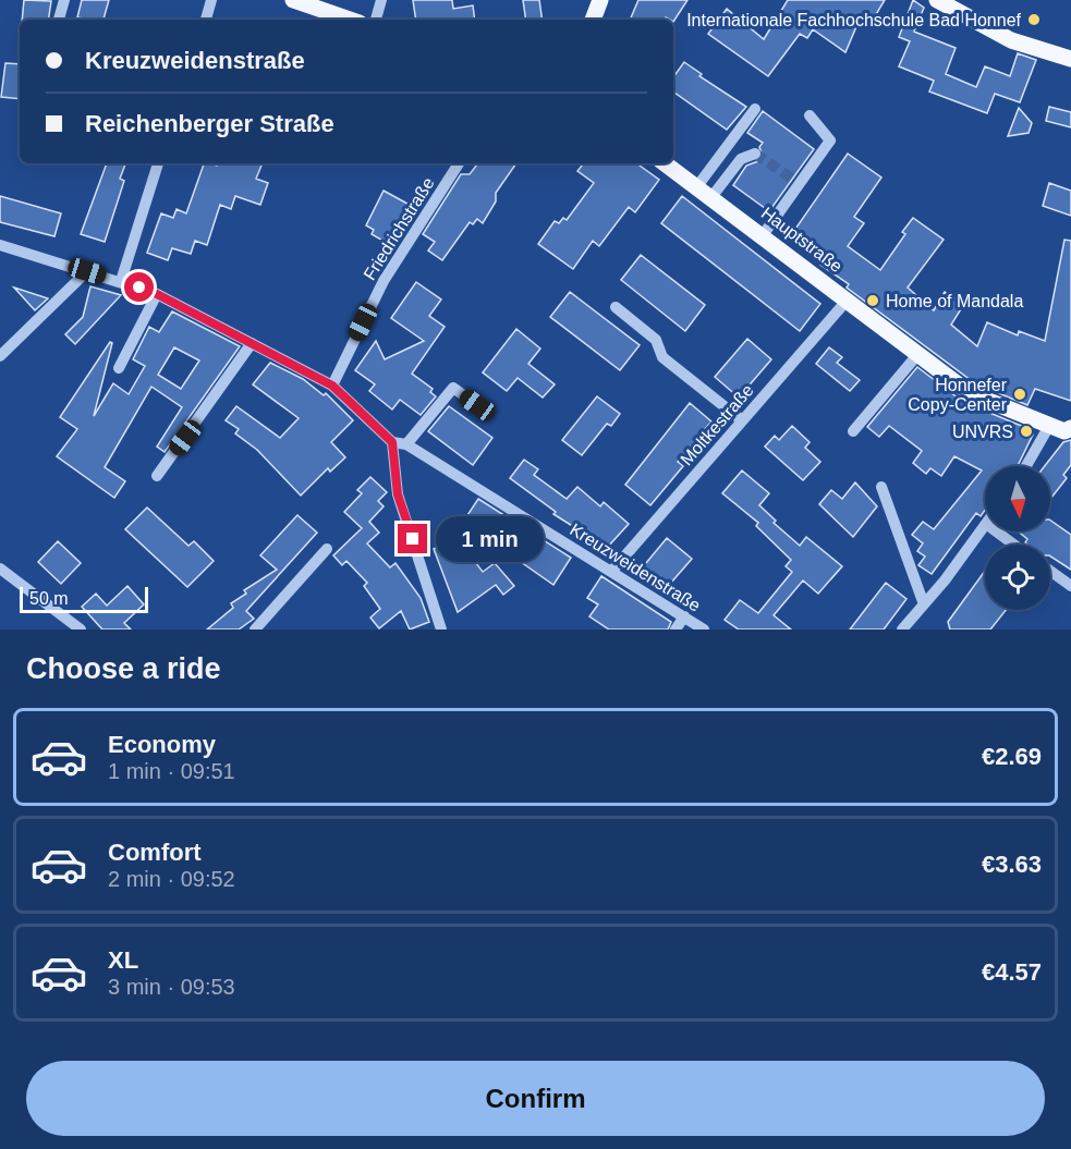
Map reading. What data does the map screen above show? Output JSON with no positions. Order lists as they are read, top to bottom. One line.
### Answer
{"streets":{"main road":["Hauptstraße"],"street":["Friedrichstraße","Moltkestraße","Kreuzweidenstraße"]},"crossings":[["Hauptstraße","Moltkestraße"],["Moltkestraße","Kreuzweidenstraße"]],"places":["Internationale Fachhochschule Bad Honnef","Home of Mandala","Honnefer Copy-Center","UNVRS"],"scale_bar":"50 m","north":"bottom","page":{"banner":["Kreuzweidenstraße","Reichenberger Straße"],"bubble":"1 min","scale":"50 m","heading":"Choose a ride","list":[{"name":"Economy","note":"1 min · 09:51","value":"€2.69"},{"name":"Comfort","note":"2 min · 09:52","value":"€3.63"},{"name":"XL","note":"3 min · 09:53","value":"€4.57"}],"buttons":"Confirm"}}
